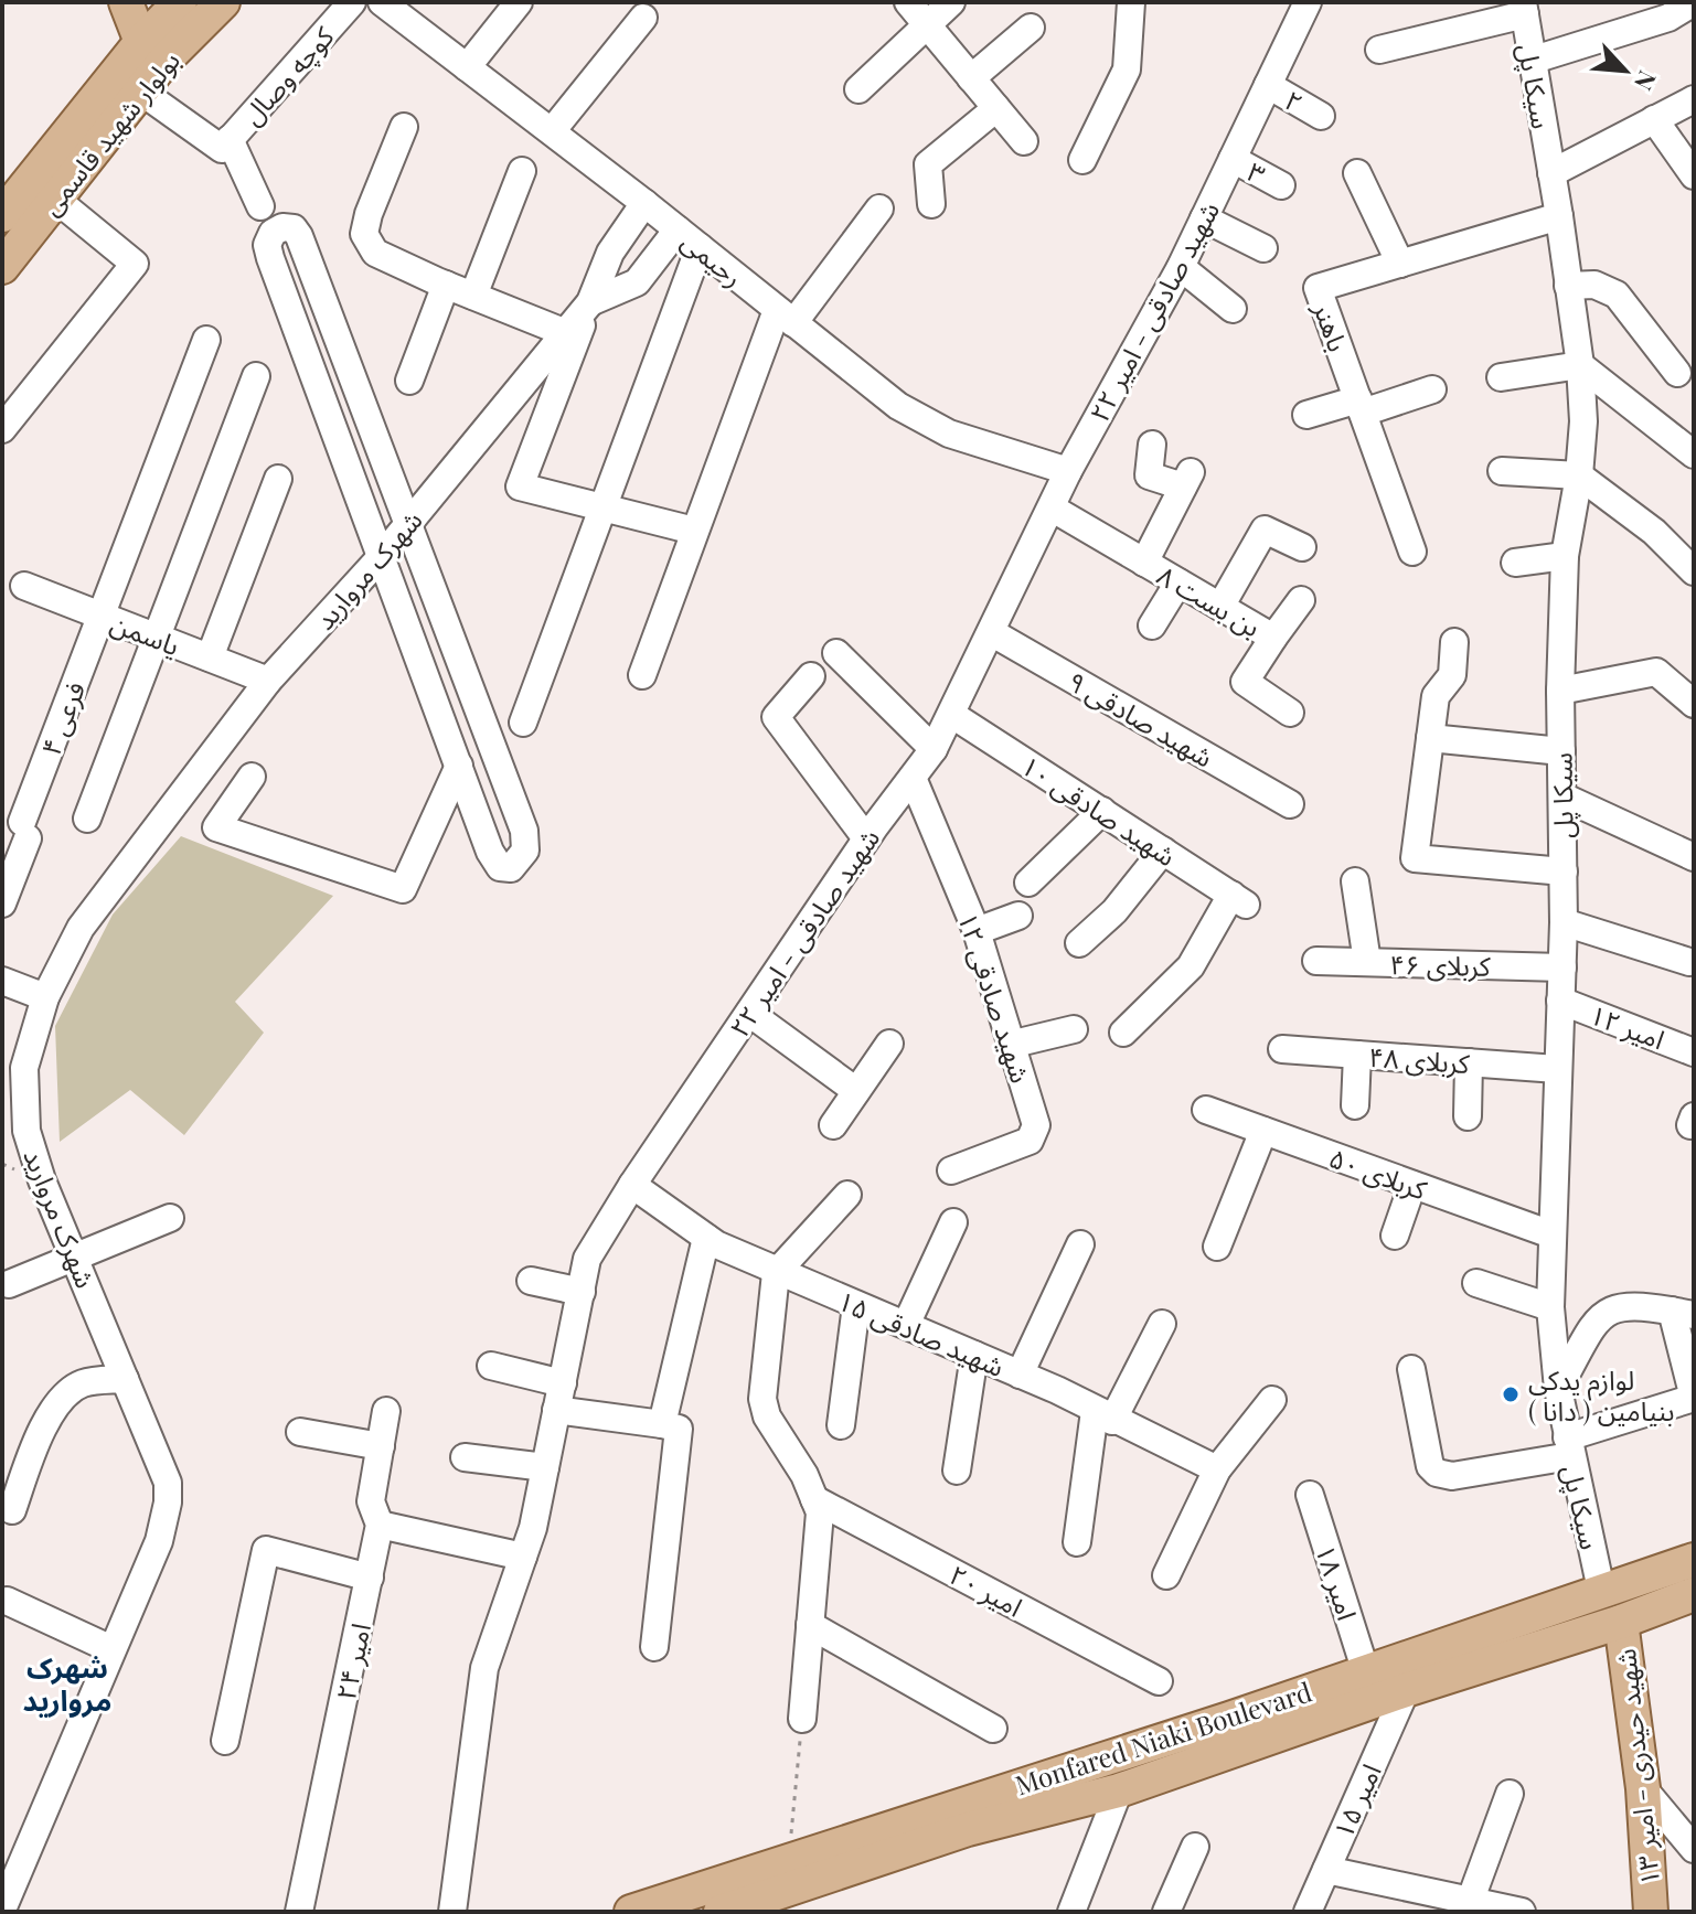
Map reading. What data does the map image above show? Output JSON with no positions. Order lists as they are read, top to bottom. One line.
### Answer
{"streets":{"main road":["بولوار شهید قاسمی","Monfared Niaki Boulevard","شهید حیدری - امیر ۱۳"],"street":["کوچه وصال","سیکا پل","۲","۳","رحیمی","شهید صادقی - امیر ۲۲","باهنر","شهرک مروارید","بن بست ۸","یاسمن","فرعی ۴","شهید صادقی ۹","شهید صادقی ۱۰","کربلای ۴۶","شهید صادقی ۱۲","امير ۱۲","کربلای ۴۸","کربلای ۵۰","شهید صادقی ۱۵","امیر ۱۸","امیر ۲۰","امیر ۲۴","امیر ۱۵"]},"crossings":[["سیکا پل","باهنر"],["سیکا پل","کربلای ۴۶"],["سیکا پل","امير ۱۲"],["سیکا پل","کربلای ۴۸"],["سیکا پل","کربلای ۵۰"],["سیکا پل","Monfared Niaki Boulevard"],["۲","شهید صادقی - امیر ۲۲"],["۳","شهید صادقی - امیر ۲۲"],["رحیمی","شهید صادقی - امیر ۲۲"],["رحیمی","شهرک مروارید"],["شهید صادقی - امیر ۲۲","بن بست ۸"],["شهید صادقی - امیر ۲۲","شهید صادقی ۹"],["شهید صادقی - امیر ۲۲","شهید صادقی ۱۰"],["شهید صادقی - امیر ۲۲","شهید صادقی ۱۲"],["شهید صادقی - امیر ۲۲","شهید صادقی ۱۵"],["شهرک مروارید","یاسمن"],["یاسمن","فرعی ۴"],["امیر ۱۸","Monfared Niaki Boulevard"],["Monfared Niaki Boulevard","شهید حیدری - امیر ۱۳"],["Monfared Niaki Boulevard","امیر ۱۵"]],"districts":["شهرک مروارید"],"places":["لوازم یدکی بنیامین ( دانا )"],"north":"bottom right"}
